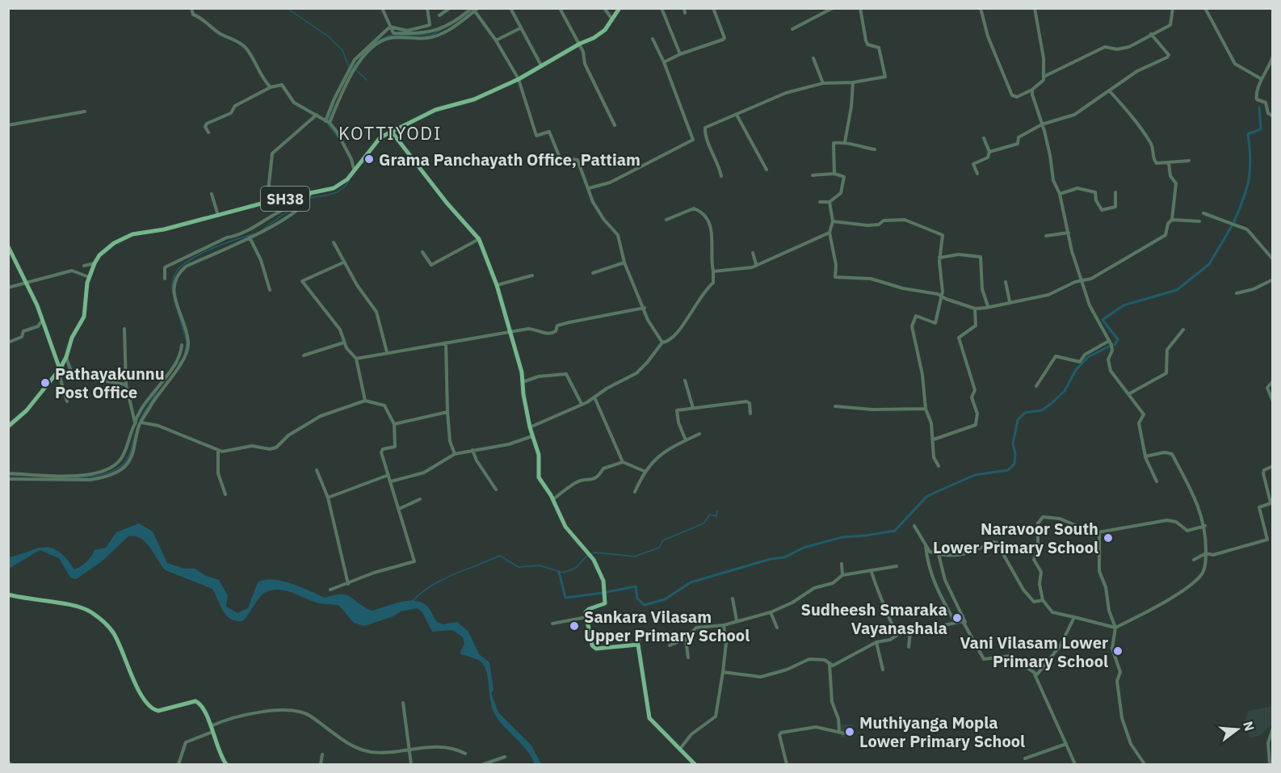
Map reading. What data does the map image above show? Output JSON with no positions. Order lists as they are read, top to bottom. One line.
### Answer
{"streets":{"main road":["SH38"]},"districts":["KOTTIYODI"],"places":["Grama Panchayath Office, Pattiam","Pathayakunnu Post Office","Naravoor South Lower Primary School","Sudheesh Smaraka Vayanashala","Sankara Vilasam Upper Primary School","Vani Vilasam Lower Primary School","Muthiyanga Mopla Lower Primary School"],"north":"right"}
